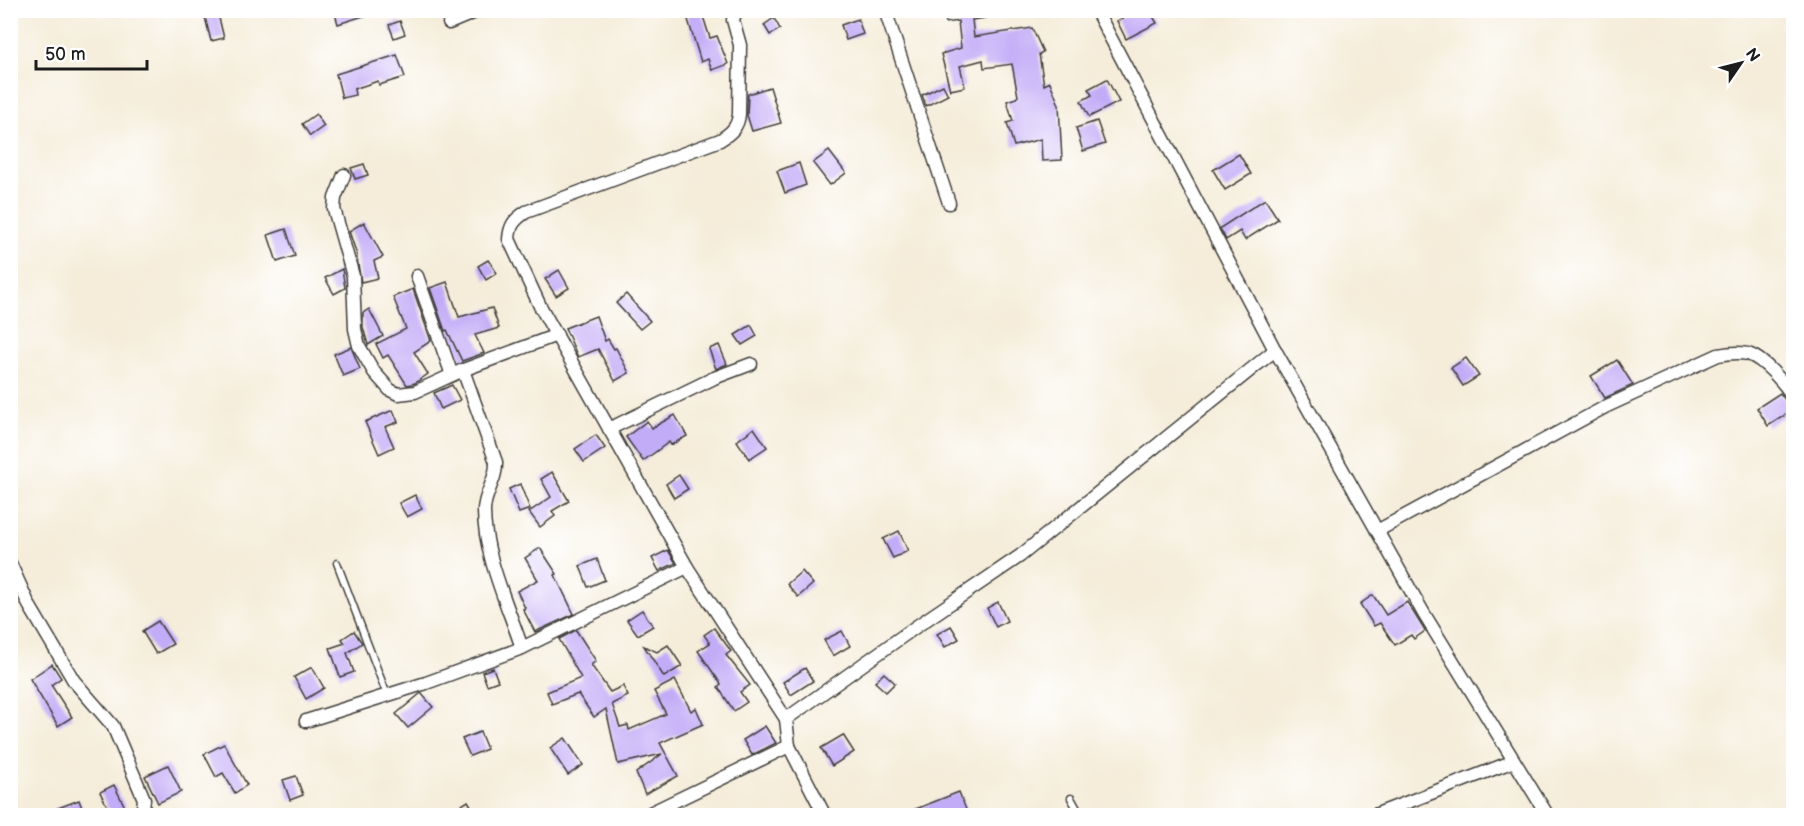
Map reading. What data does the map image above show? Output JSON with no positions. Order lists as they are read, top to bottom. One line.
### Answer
{"scale_bar":"50 m","north":"top right"}
